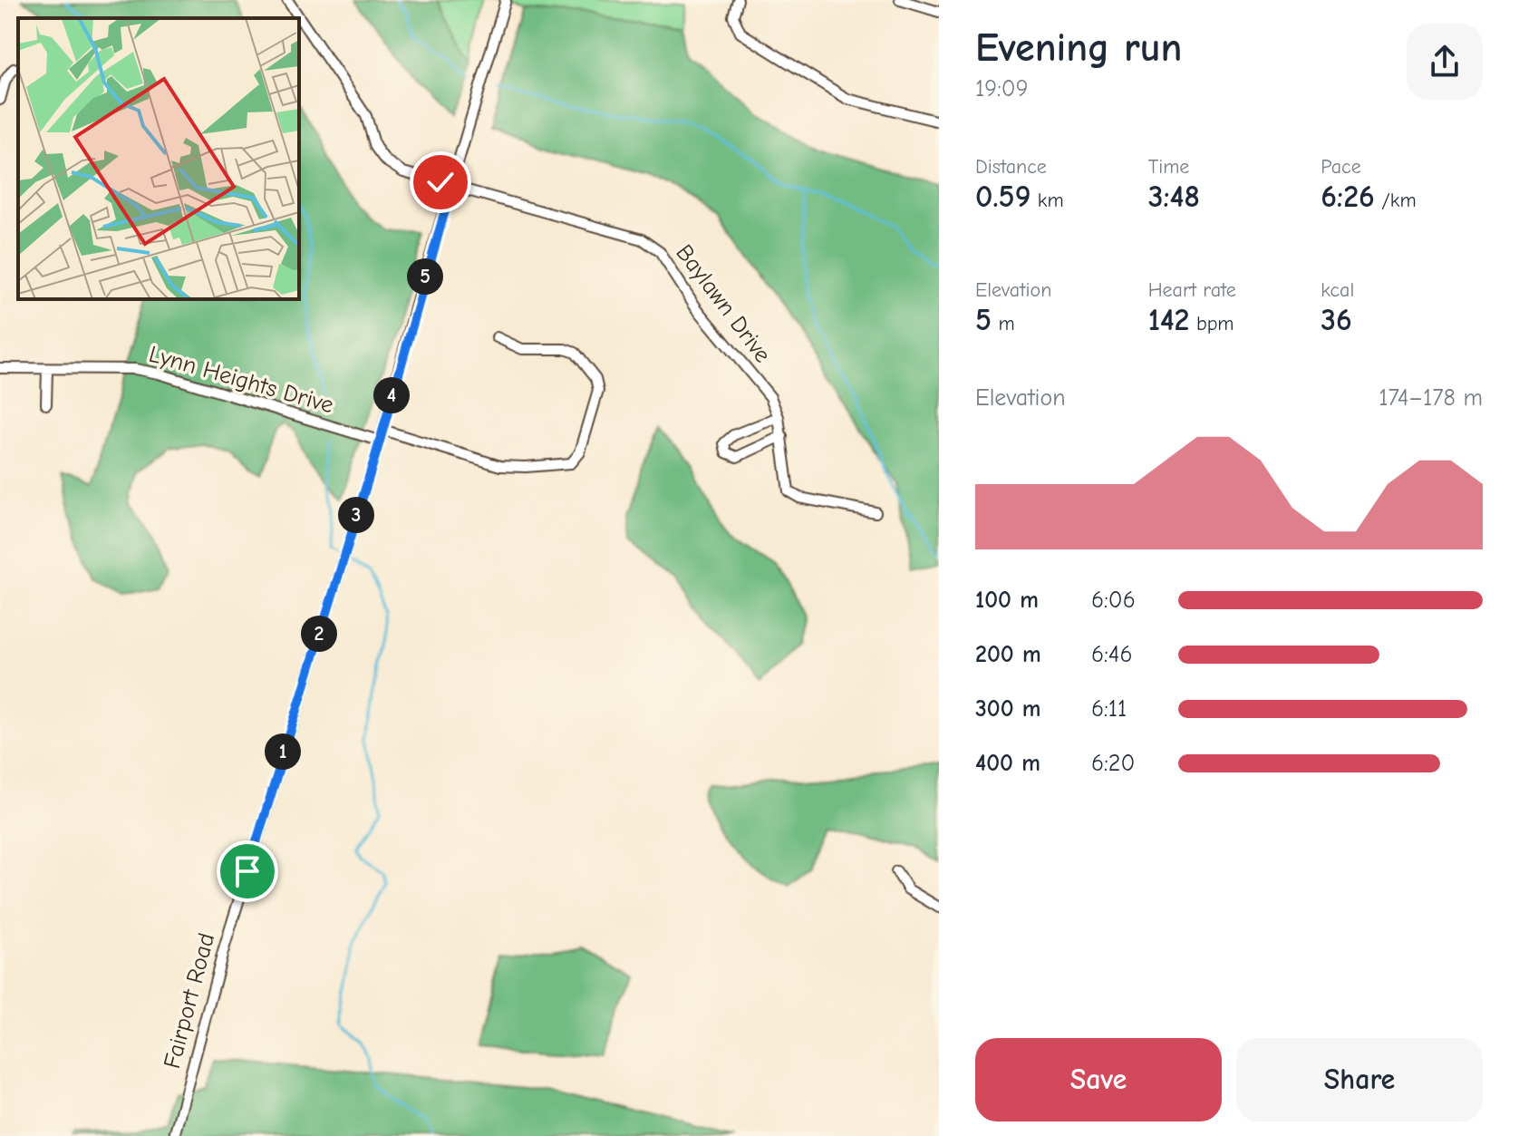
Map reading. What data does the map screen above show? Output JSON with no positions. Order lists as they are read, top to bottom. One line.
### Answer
{"streets":{"street":["Baylawn Drive","Lynn Heights Drive","Fairport Road"]},"crossings":[["Baylawn Drive","Fairport Road"],["Lynn Heights Drive","Fairport Road"]],"page":{"heading":["Evening run","19:09"],"stats":[["Distance","0.59 km"],["Time","3:48"],["Pace","6:26 /km"],["Elevation","5 m"],["Heart rate","142 bpm"],["kcal","36"]],"pins":["5","4","3","2","1"],"chart":["Elevation","174–178 m"],"list":[{"name":"100 m","note":"6:06"},{"name":"200 m","note":"6:46"},{"name":"300 m","note":"6:11"},{"name":"400 m","note":"6:20"}],"buttons":["Save","Share"]}}
